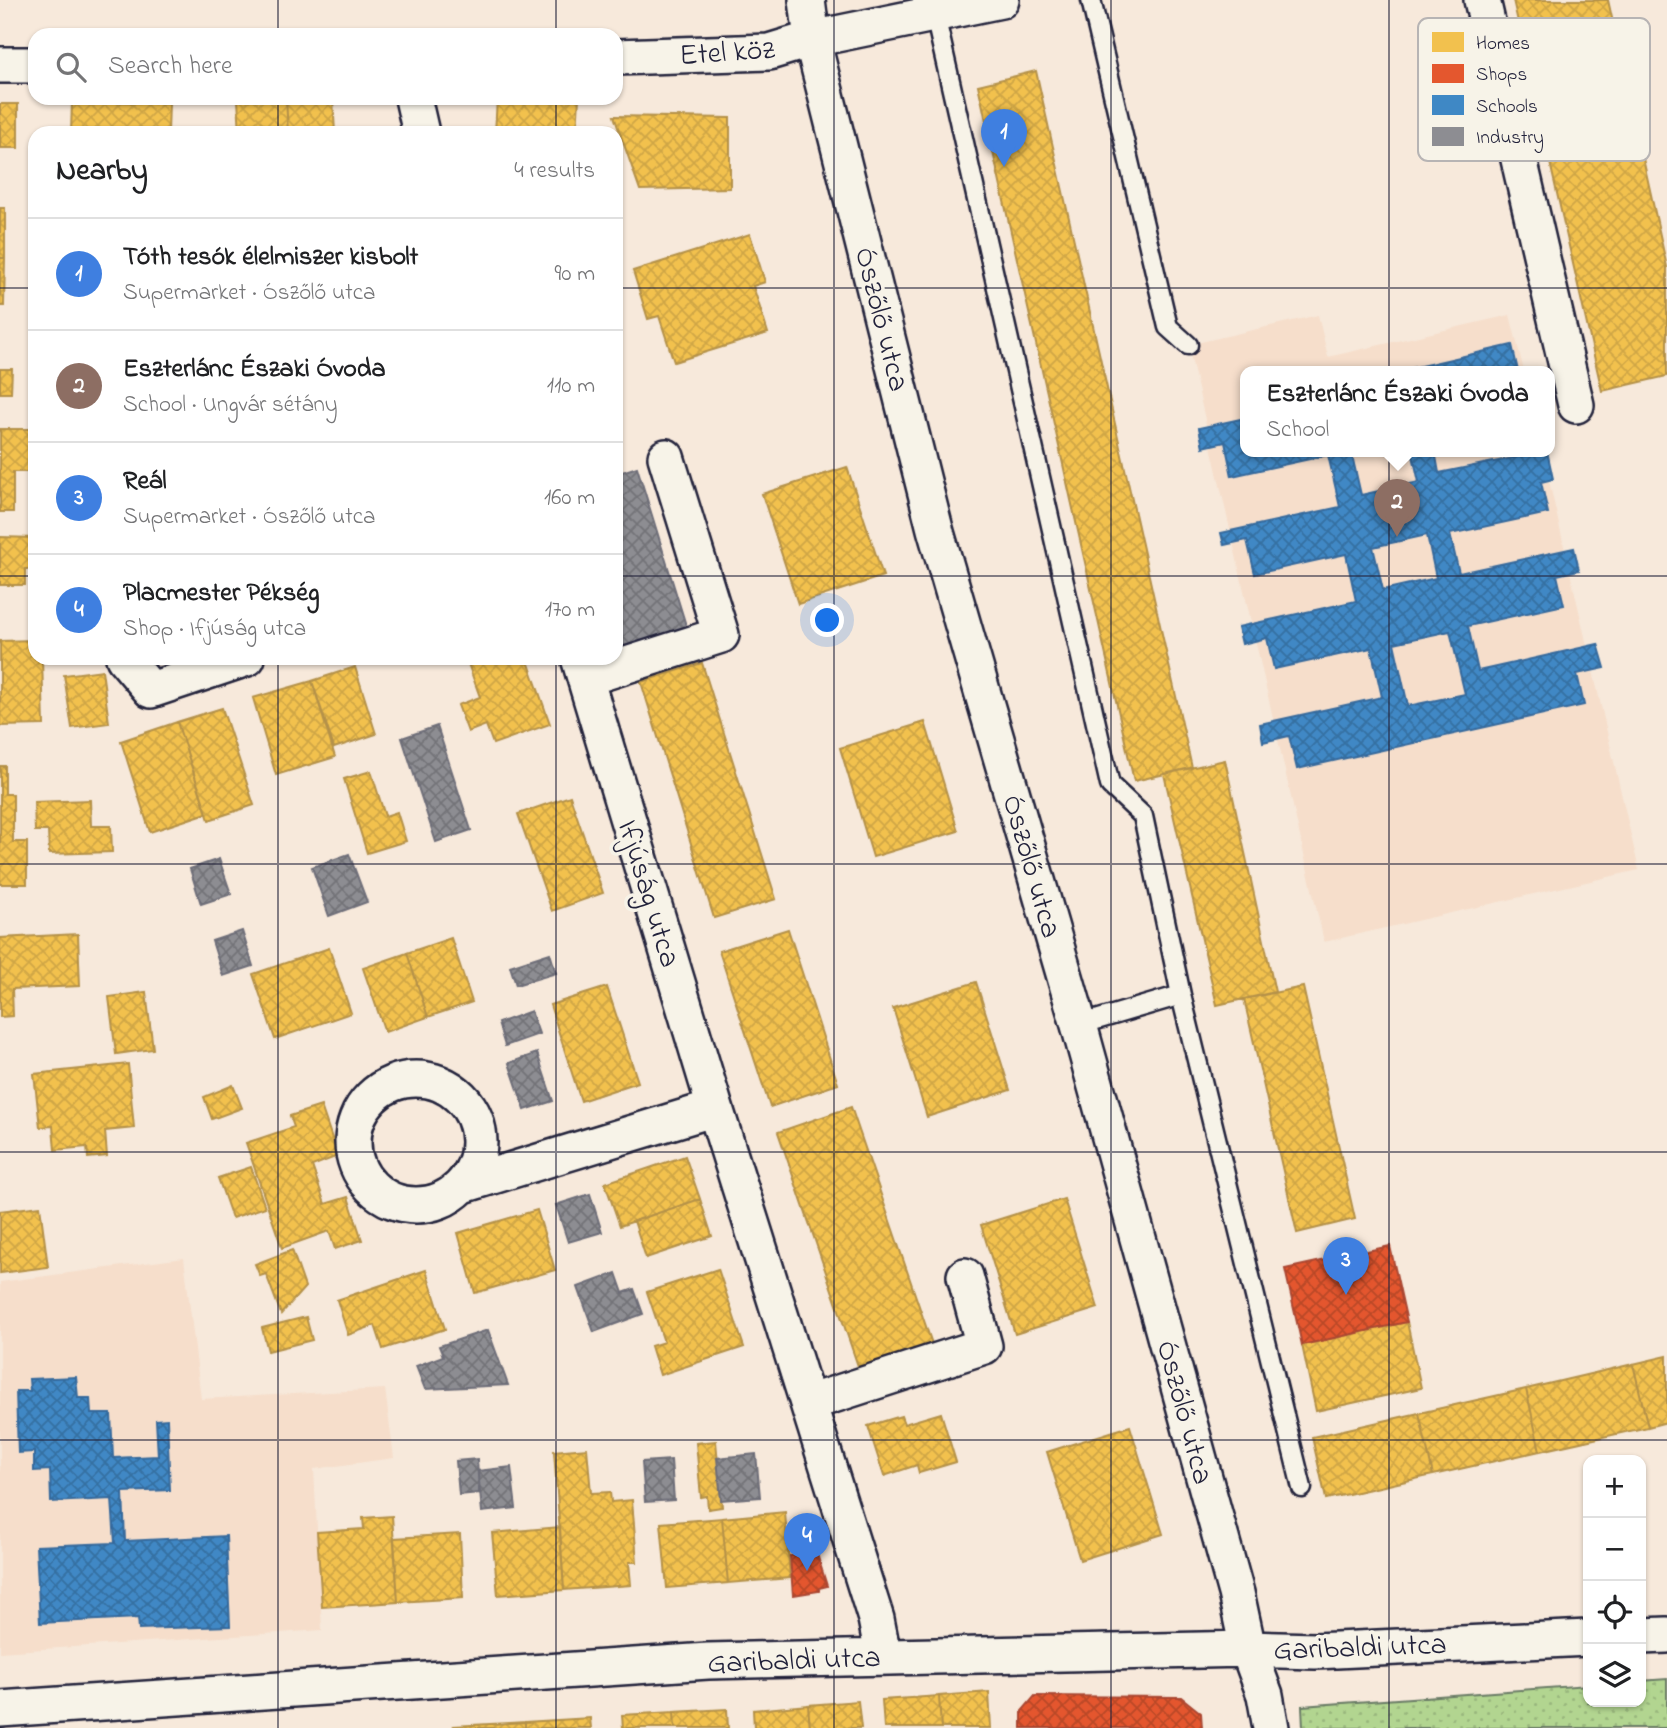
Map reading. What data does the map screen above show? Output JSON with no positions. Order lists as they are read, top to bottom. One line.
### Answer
{"streets":{"street":["Etel köz","Ószőlő utca","Ifjúság utca","Garibaldi utca"]},"crossings":[["Etel köz","Ószőlő utca"],["Ószőlő utca","Garibaldi utca"],["Ifjúság utca","Garibaldi utca"]],"legend":["Homes","Shops","Schools","Industry"],"page":{"search":"Search here","pins":["1","2","3","4"],"heading":["Nearby","4 results"],"list":[{"mark":"1","name":"Tóth tesók élelmiszer kisbolt","note":"Supermarket · Ószőlő utca","value":"90 m"},{"mark":"2","name":"Eszterlánc Északi Óvoda","note":"School · Ungvár sétány","value":"110 m"},{"mark":"3","name":"Reál","note":"Supermarket · Ószőlő utca","value":"160 m"},{"mark":"4","name":"Placmester Pékség","note":"Shop · Ifjúság utca","value":"170 m"}],"popup":["Eszterlánc Északi Óvoda","School"],"map_buttons":["+","−"]}}
